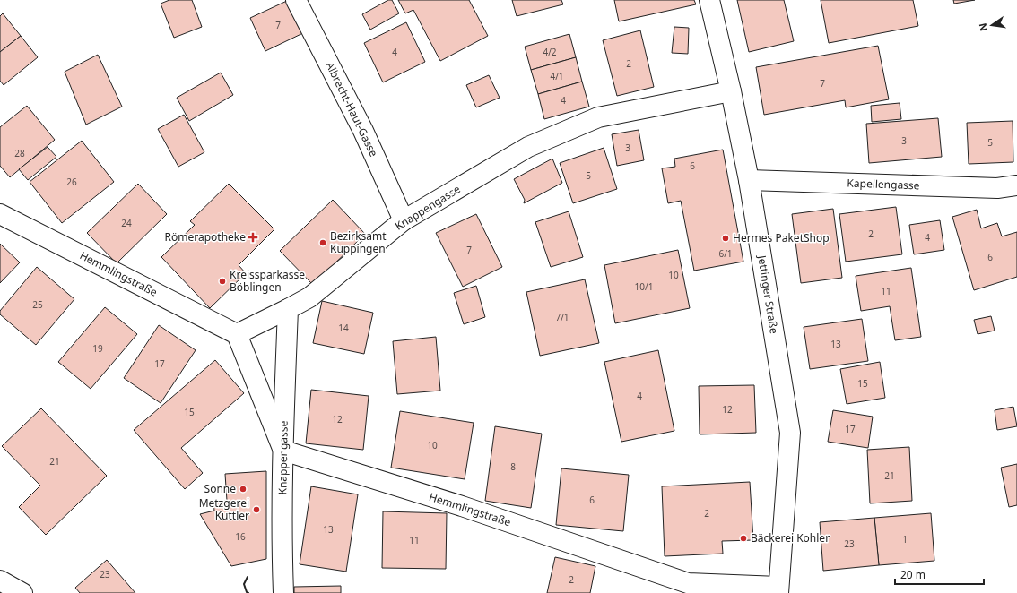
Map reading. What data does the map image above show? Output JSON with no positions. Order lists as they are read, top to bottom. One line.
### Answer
{"streets":{"street":["Albrecht-Haut-Gasse","Kapellengasse","Knappengasse","Hemmlingstraße","Jettinger Straße"]},"crossings":[["Albrecht-Haut-Gasse","Knappengasse"],["Kapellengasse","Jettinger Straße"],["Knappengasse","Hemmlingstraße"],["Knappengasse","Jettinger Straße"],["Hemmlingstraße","Jettinger Straße"]],"places":{"health":["Römerapotheke"],"other":["Hermes PaketShop","Bezirksamt Kuppingen","Kreissparkasse Böblingen","Sonne","Metzgerei Kuttler","Bäckerei Kohler"]},"house_numbers":["7","4","4/2","2","4/1","7","4","3","5","3","28","6","5","26","24","2","4","7","6/1","6","10","10/1","11","25","7/1","14","13","19","17","15","4","12","15","12","17","10","21","8","21","6","2","13","16","1","11","23","23","2"],"scale_bar":"20 m","north":"left"}
